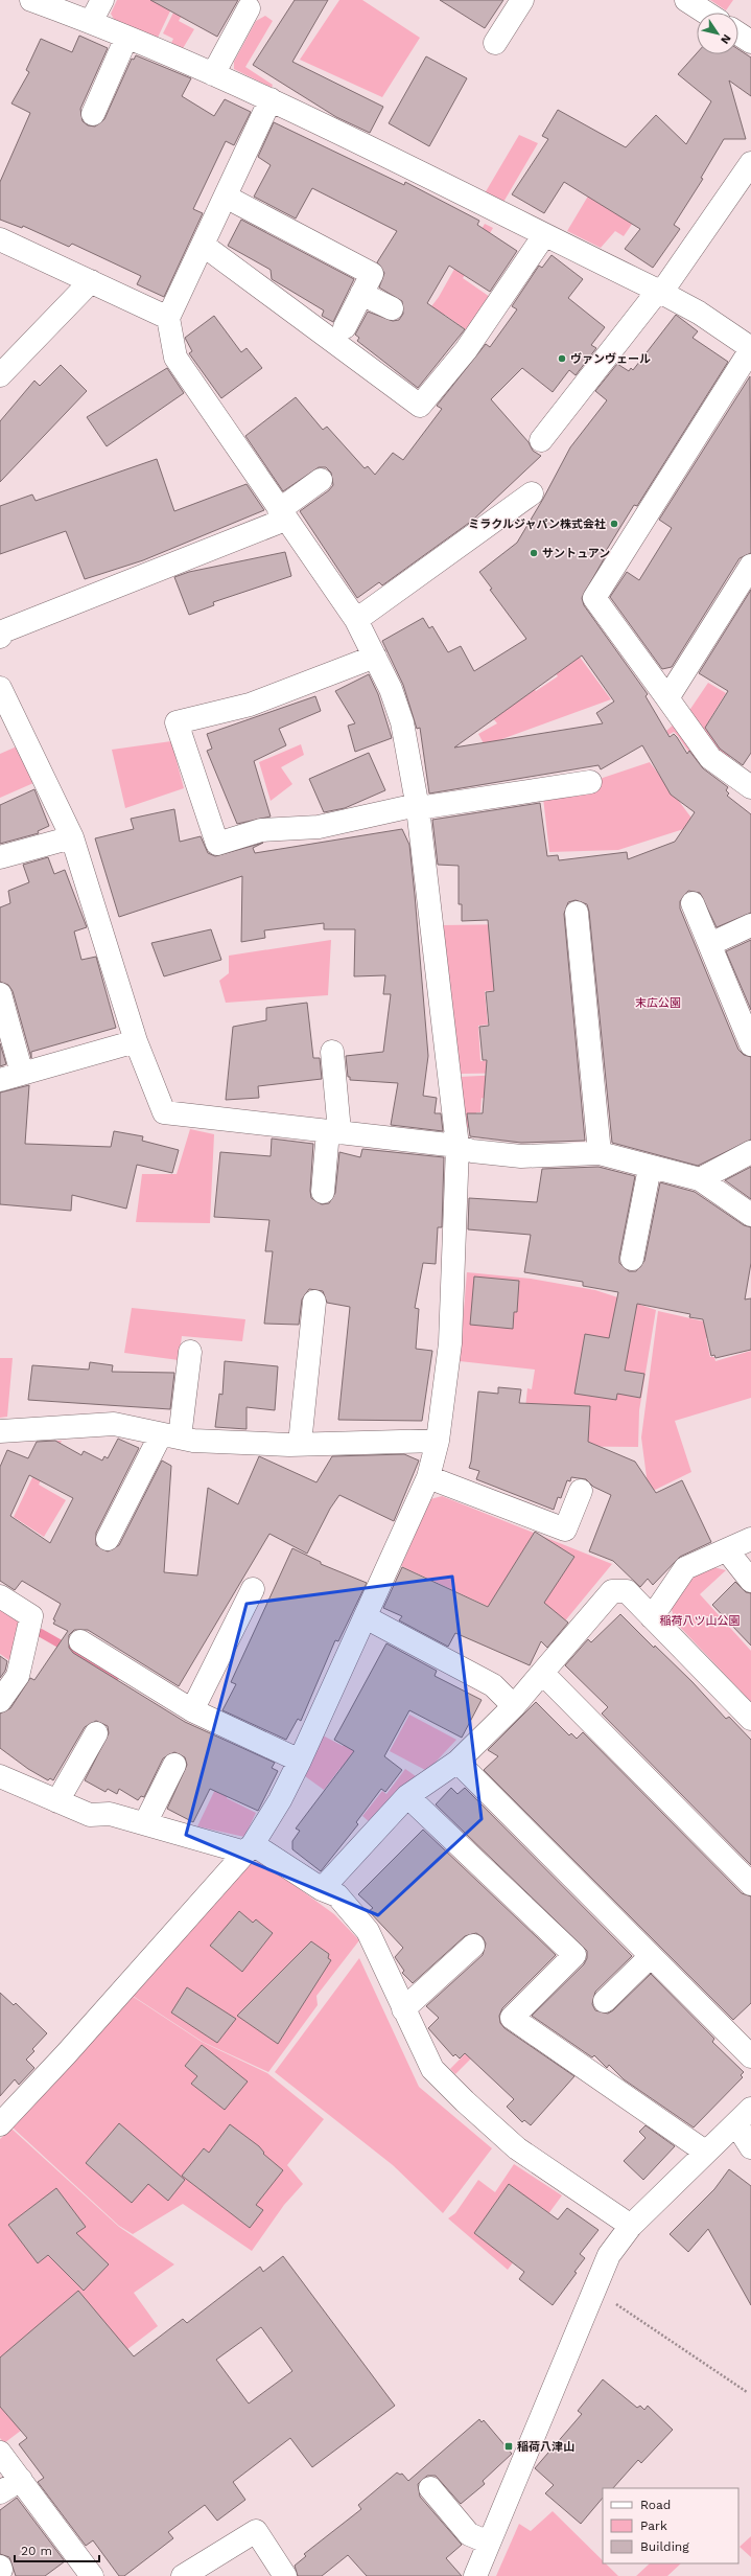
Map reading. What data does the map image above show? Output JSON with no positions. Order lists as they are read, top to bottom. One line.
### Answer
{"parks":["末広公園","稲荷八ツ山公園"],"places":{"other":["ヴァンヴェール","ミラクルジャパン株式会社","サントュアン"],"transit":["稲荷八津山"]},"legend":["Road","Park","Building"],"scale_bar":"20 m","north":"bottom right"}
